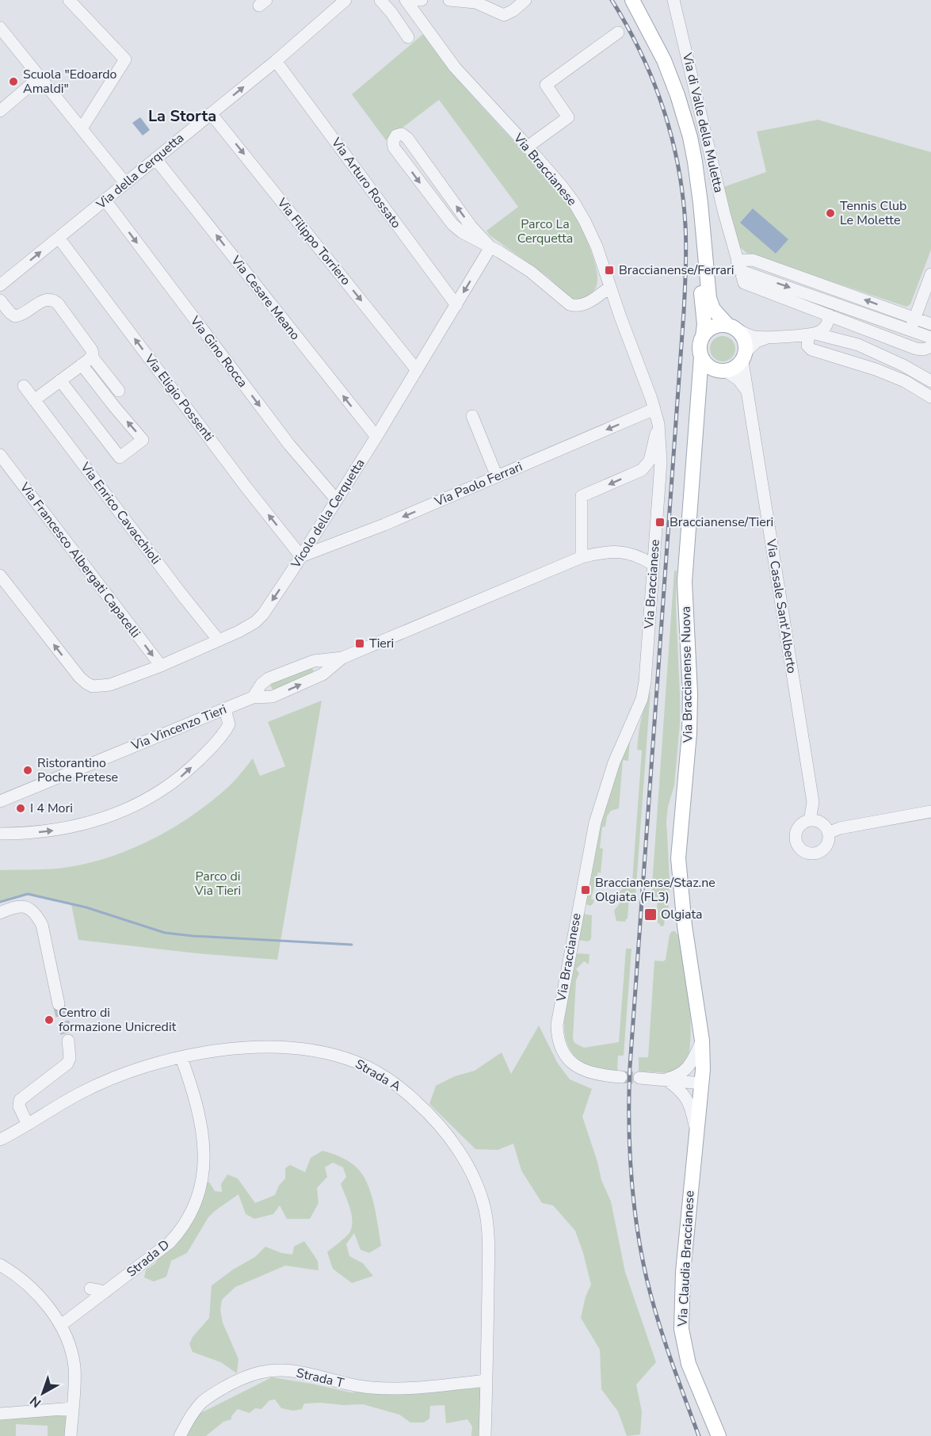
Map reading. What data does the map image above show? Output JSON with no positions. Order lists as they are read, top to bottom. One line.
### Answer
{"streets":{"main road":["Via Braccianense Nuova","Via Claudia Braccianese"],"street":["Via di Valle della Muletta","Via Braccianese","Via della Cerquetta","Via Arturo Rossato","Via Filippo Torriero","Via Cesare Meano","Via Gino Rocca","Via Eligio Possenti","Via Paolo Ferrari","Via Enrico Cavacchioli","Vicolo della Cerquetta","Via Francesco Albergati Capacelli","Via Casale Sant'Alberto","Via Vincenzo Tieri","Strada A","Strada D","Strada T"]},"crossings":[["Via Braccianese","Via Paolo Ferrari"],["Via Braccianese","Via Vincenzo Tieri"],["Via della Cerquetta","Via Arturo Rossato"],["Via della Cerquetta","Via Filippo Torriero"],["Via della Cerquetta","Via Cesare Meano"],["Via della Cerquetta","Via Gino Rocca"],["Via della Cerquetta","Via Eligio Possenti"],["Via Arturo Rossato","Vicolo della Cerquetta"],["Via Filippo Torriero","Vicolo della Cerquetta"],["Via Cesare Meano","Vicolo della Cerquetta"],["Via Gino Rocca","Vicolo della Cerquetta"],["Via Eligio Possenti","Via Paolo Ferrari"],["Via Eligio Possenti","Vicolo della Cerquetta"],["Via Paolo Ferrari","Vicolo della Cerquetta"],["Via Enrico Cavacchioli","Vicolo della Cerquetta"],["Vicolo della Cerquetta","Via Francesco Albergati Capacelli"],["Via Casale Sant'Alberto","Via Braccianense Nuova"],["Strada A","Strada D"],["Strada A","Strada T"]],"one_way":["Via della Cerquetta","Via Filippo Torriero","Via Cesare Meano","Via Gino Rocca","Via Eligio Possenti","Via Paolo Ferrari","Via Francesco Albergati Capacelli"],"districts":["La Storta"],"parks":["Parco La Cerquetta","Parco di Via Tieri"],"places":{"other":["Scuola \"Edoardo Amaldi\"","Tennis Club Le Molette","Ristorantino Poche Pretese","I 4 Mori","Centro di formazione Unicredit"],"transit":["Braccianense/Ferrari","Braccianense/Tieri","Tieri","Braccianense/Staz.ne Olgiata (FL3)","Olgiata"]},"north":"bottom left"}
